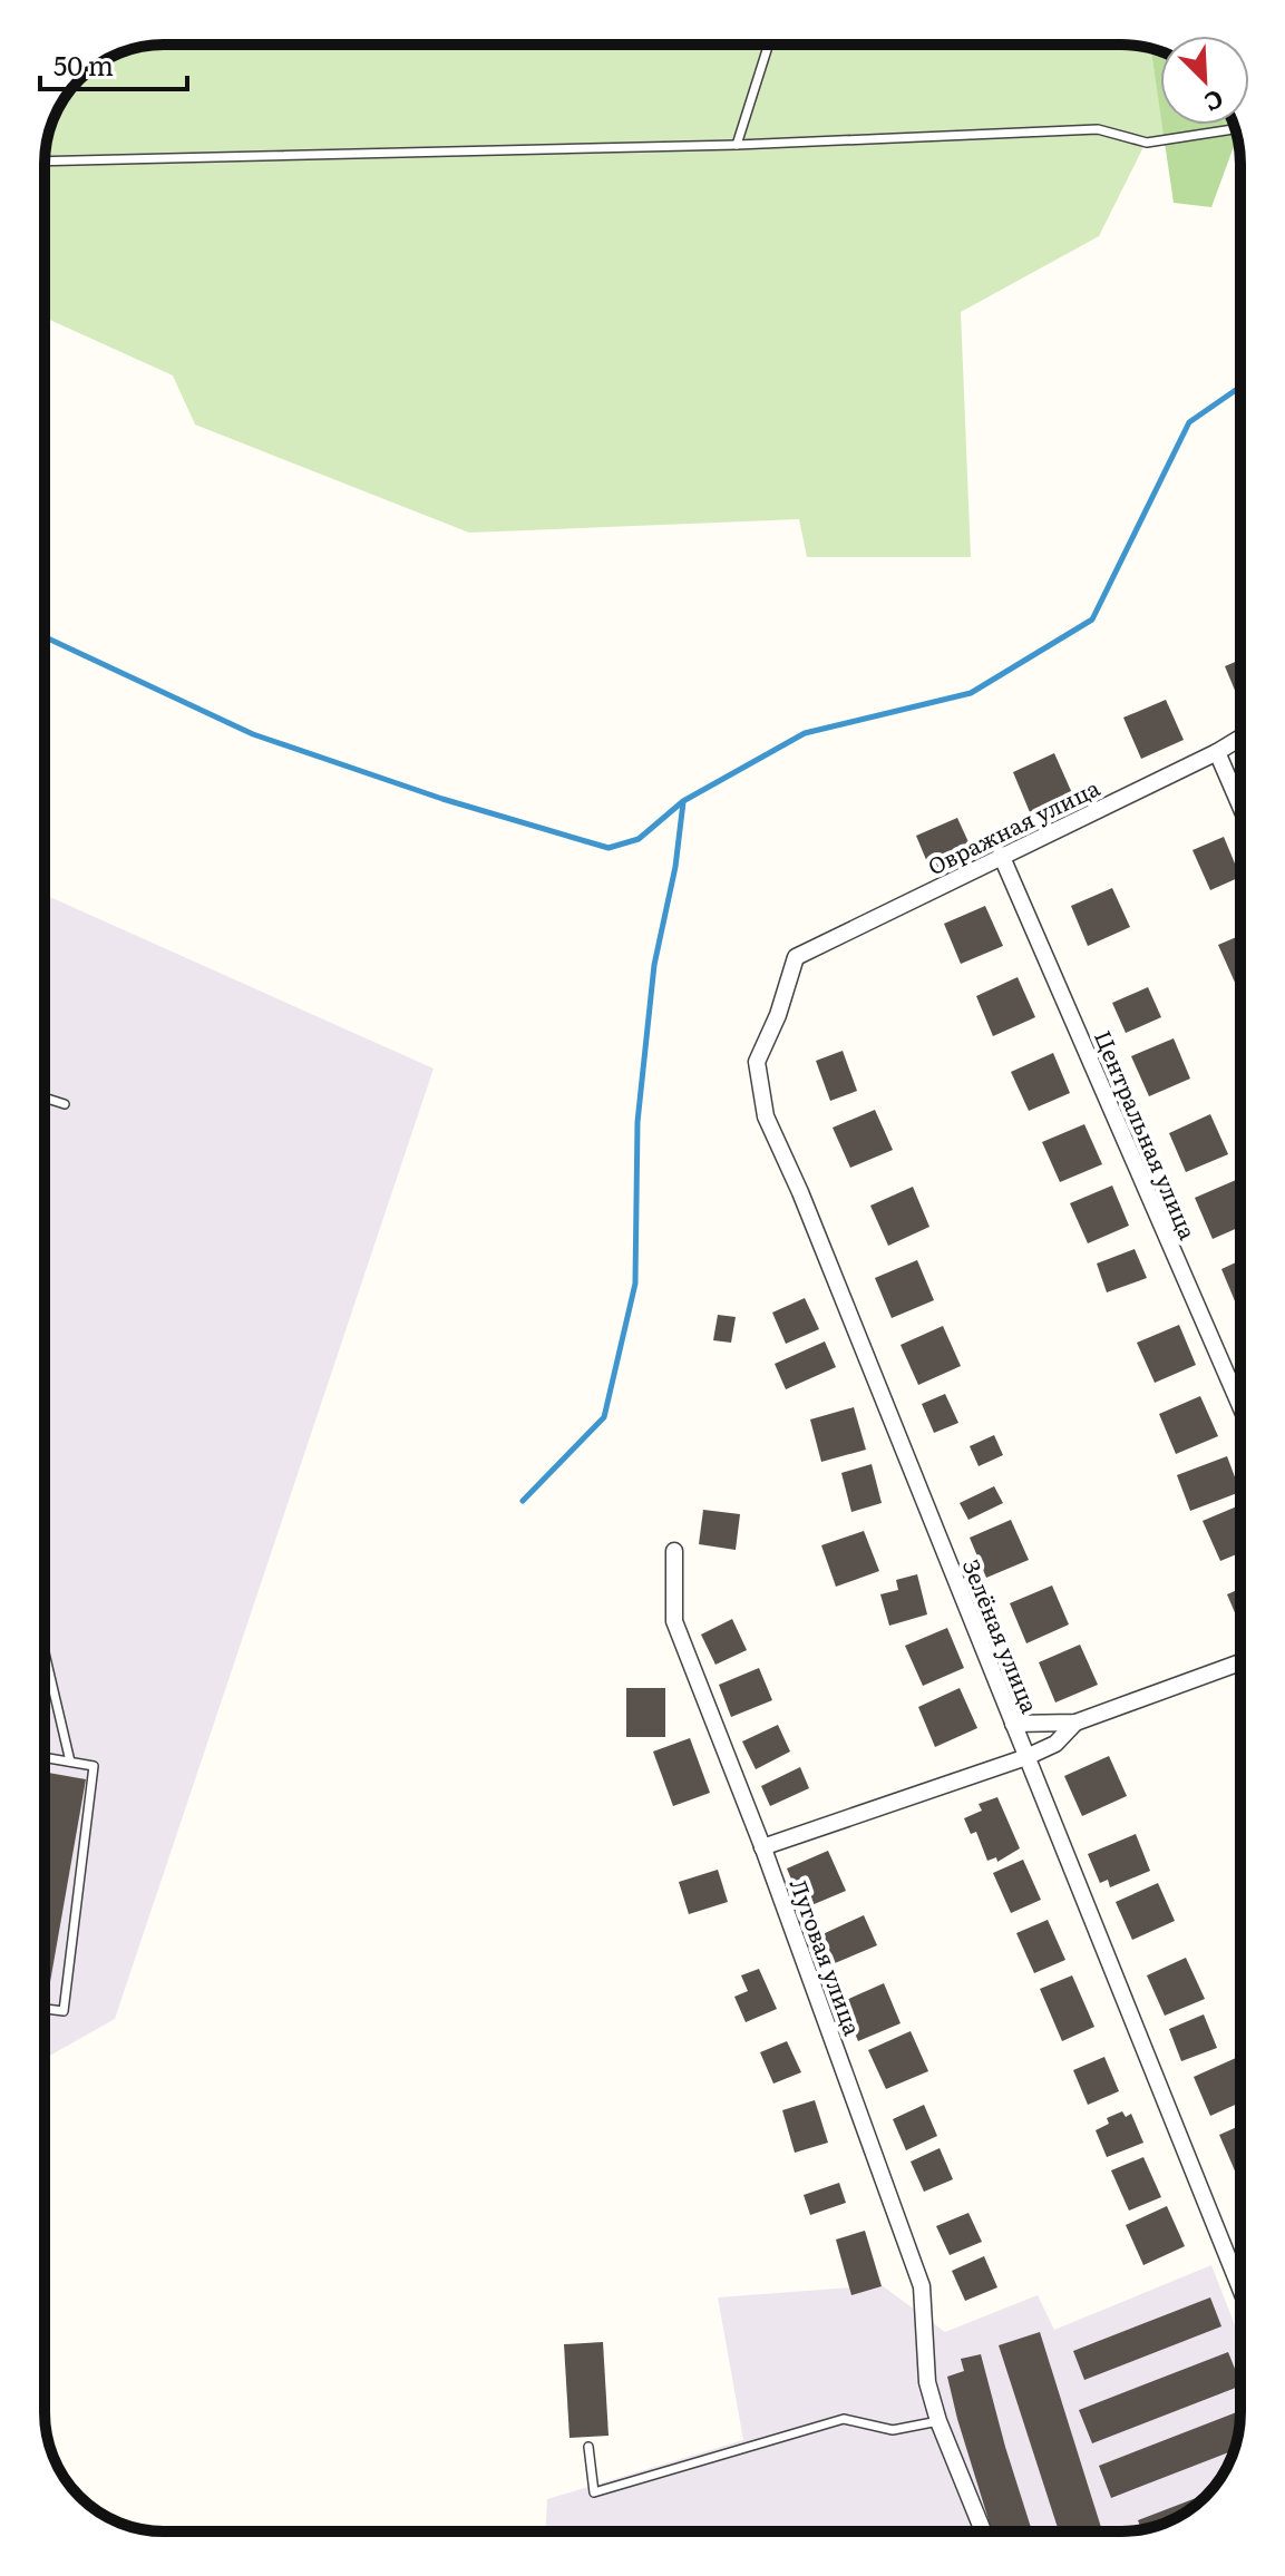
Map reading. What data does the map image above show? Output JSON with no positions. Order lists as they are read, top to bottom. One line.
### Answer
{"streets":{"street":["Овражная улица","Центральная улица","Зелёная улица","Луговая улица"]},"crossings":[["Овражная улица","Центральная улица"],["Овражная улица","Зелёная улица"]],"scale_bar":"50 m","north":"bottom right"}
